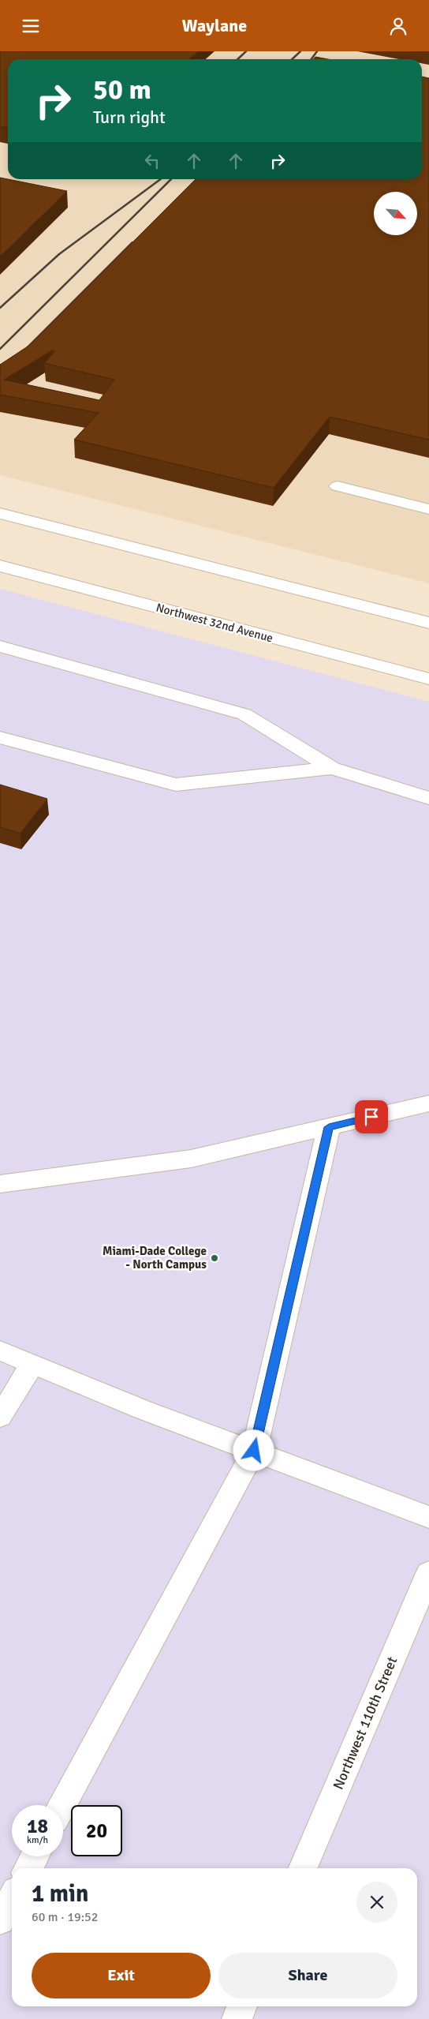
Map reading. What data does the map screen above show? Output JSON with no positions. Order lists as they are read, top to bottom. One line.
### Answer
{"streets":{"main road":["Northwest 32nd Avenue","Northwest 110th Street"]},"places":["Miami-Dade College - North Campus"],"north":"bottom right","page":{"header":"Waylane","turn":["50 m","Turn right"],"speed":"18 km/h","limit":"20","heading":["1 min","60 m · 19:52"],"buttons":["Exit","Share"]}}
